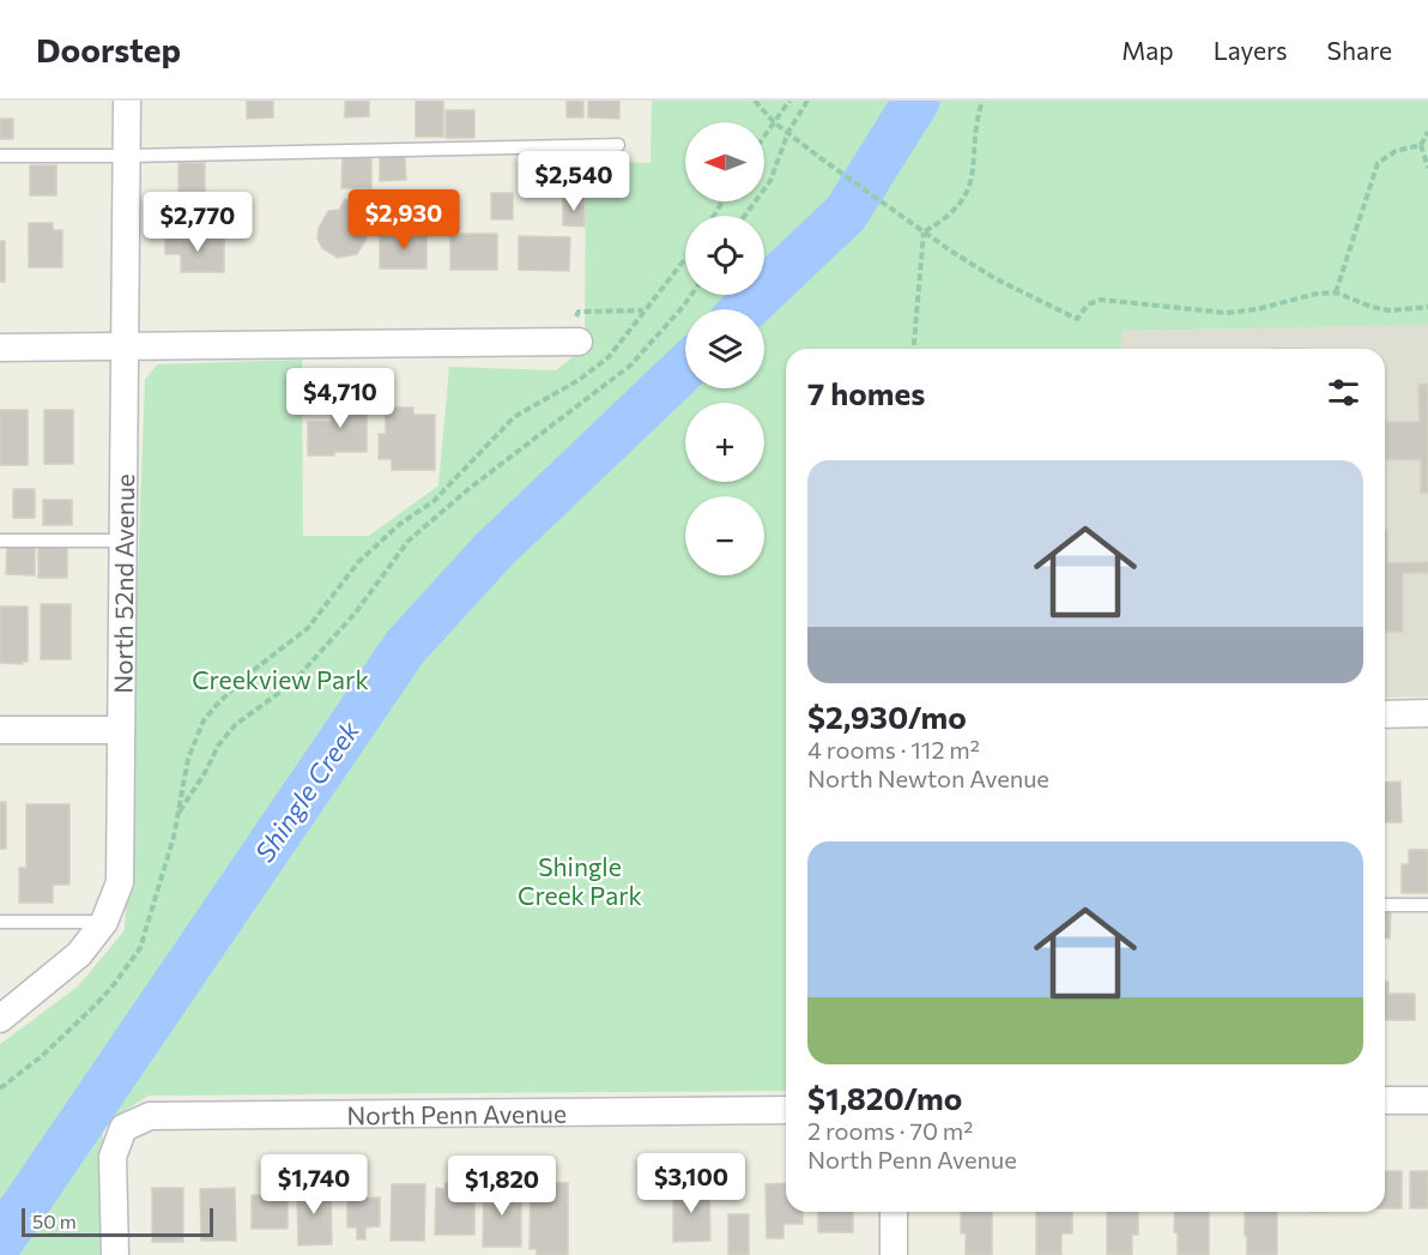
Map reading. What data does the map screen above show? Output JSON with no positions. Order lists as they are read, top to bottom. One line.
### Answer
{"streets":{"street":["North 52nd Avenue","North Penn Avenue"]},"water":["Shingle Creek"],"parks":["Creekview Park","Shingle Creek Park"],"scale_bar":"50 m","north":"left","page":{"header":"Doorstep","nav":["Map","Layers","Share"],"map_buttons":["+","−"],"price":["$2,540","$2,930","$2,770","$4,710","$3,100","$1,740","$1,820"],"heading":"7 homes","list":[{"name":"$2,930/mo","note":"4 rooms · 112 m² · North Newton Avenue"},{"name":"$1,820/mo","note":"2 rooms · 70 m² · North Penn Avenue"}],"scale":"50 m"}}
